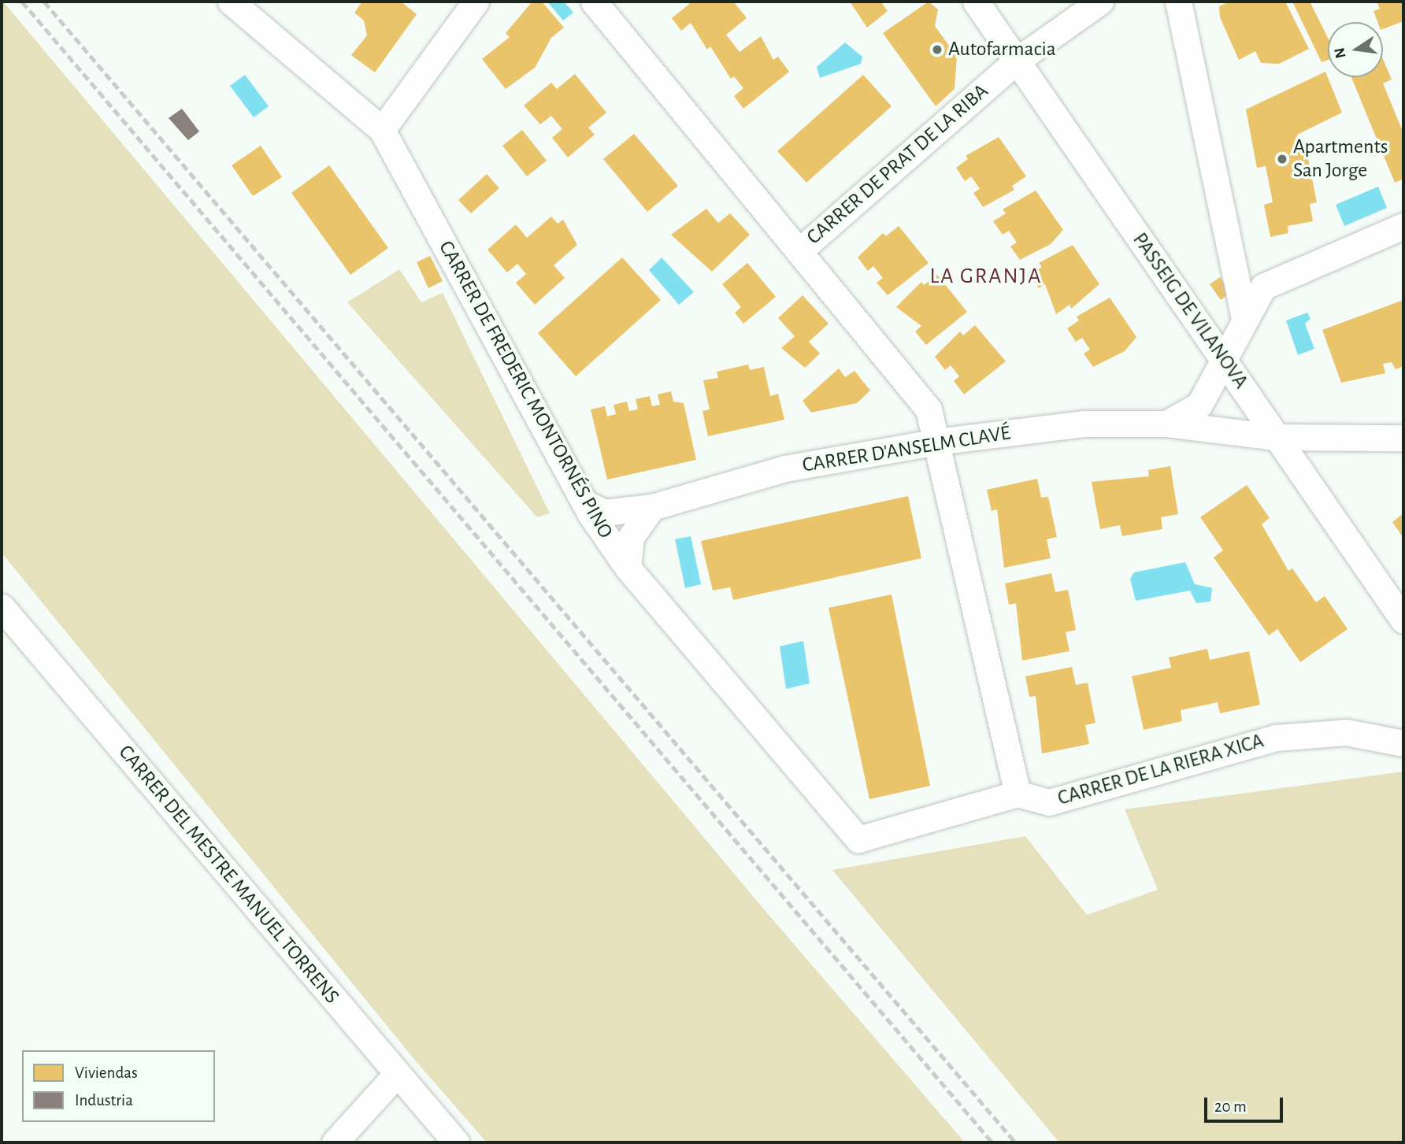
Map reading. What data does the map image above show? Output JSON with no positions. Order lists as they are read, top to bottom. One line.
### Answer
{"streets":{"street":["CARRER DE PRAT DE LA RIBA","PASSEIG DE VILANOVA","CARRER DE FREDERIC MONTORNÉS PINO","CARRER D'ANSELM CLAVÉ","CARRER DE LA RIERA XICA","CARRER DEL MESTRE MANUEL TORRENS"]},"crossings":[["CARRER DE PRAT DE LA RIBA","PASSEIG DE VILANOVA"],["PASSEIG DE VILANOVA","CARRER D'ANSELM CLAVÉ"],["CARRER DE FREDERIC MONTORNÉS PINO","CARRER D'ANSELM CLAVÉ"],["CARRER DE FREDERIC MONTORNÉS PINO","CARRER DE LA RIERA XICA"]],"districts":["LA GRANJA"],"places":["Autofarmacia","Apartments San Jorge"],"legend":["Viviendas","Industria"],"scale_bar":"20 m","north":"left"}
